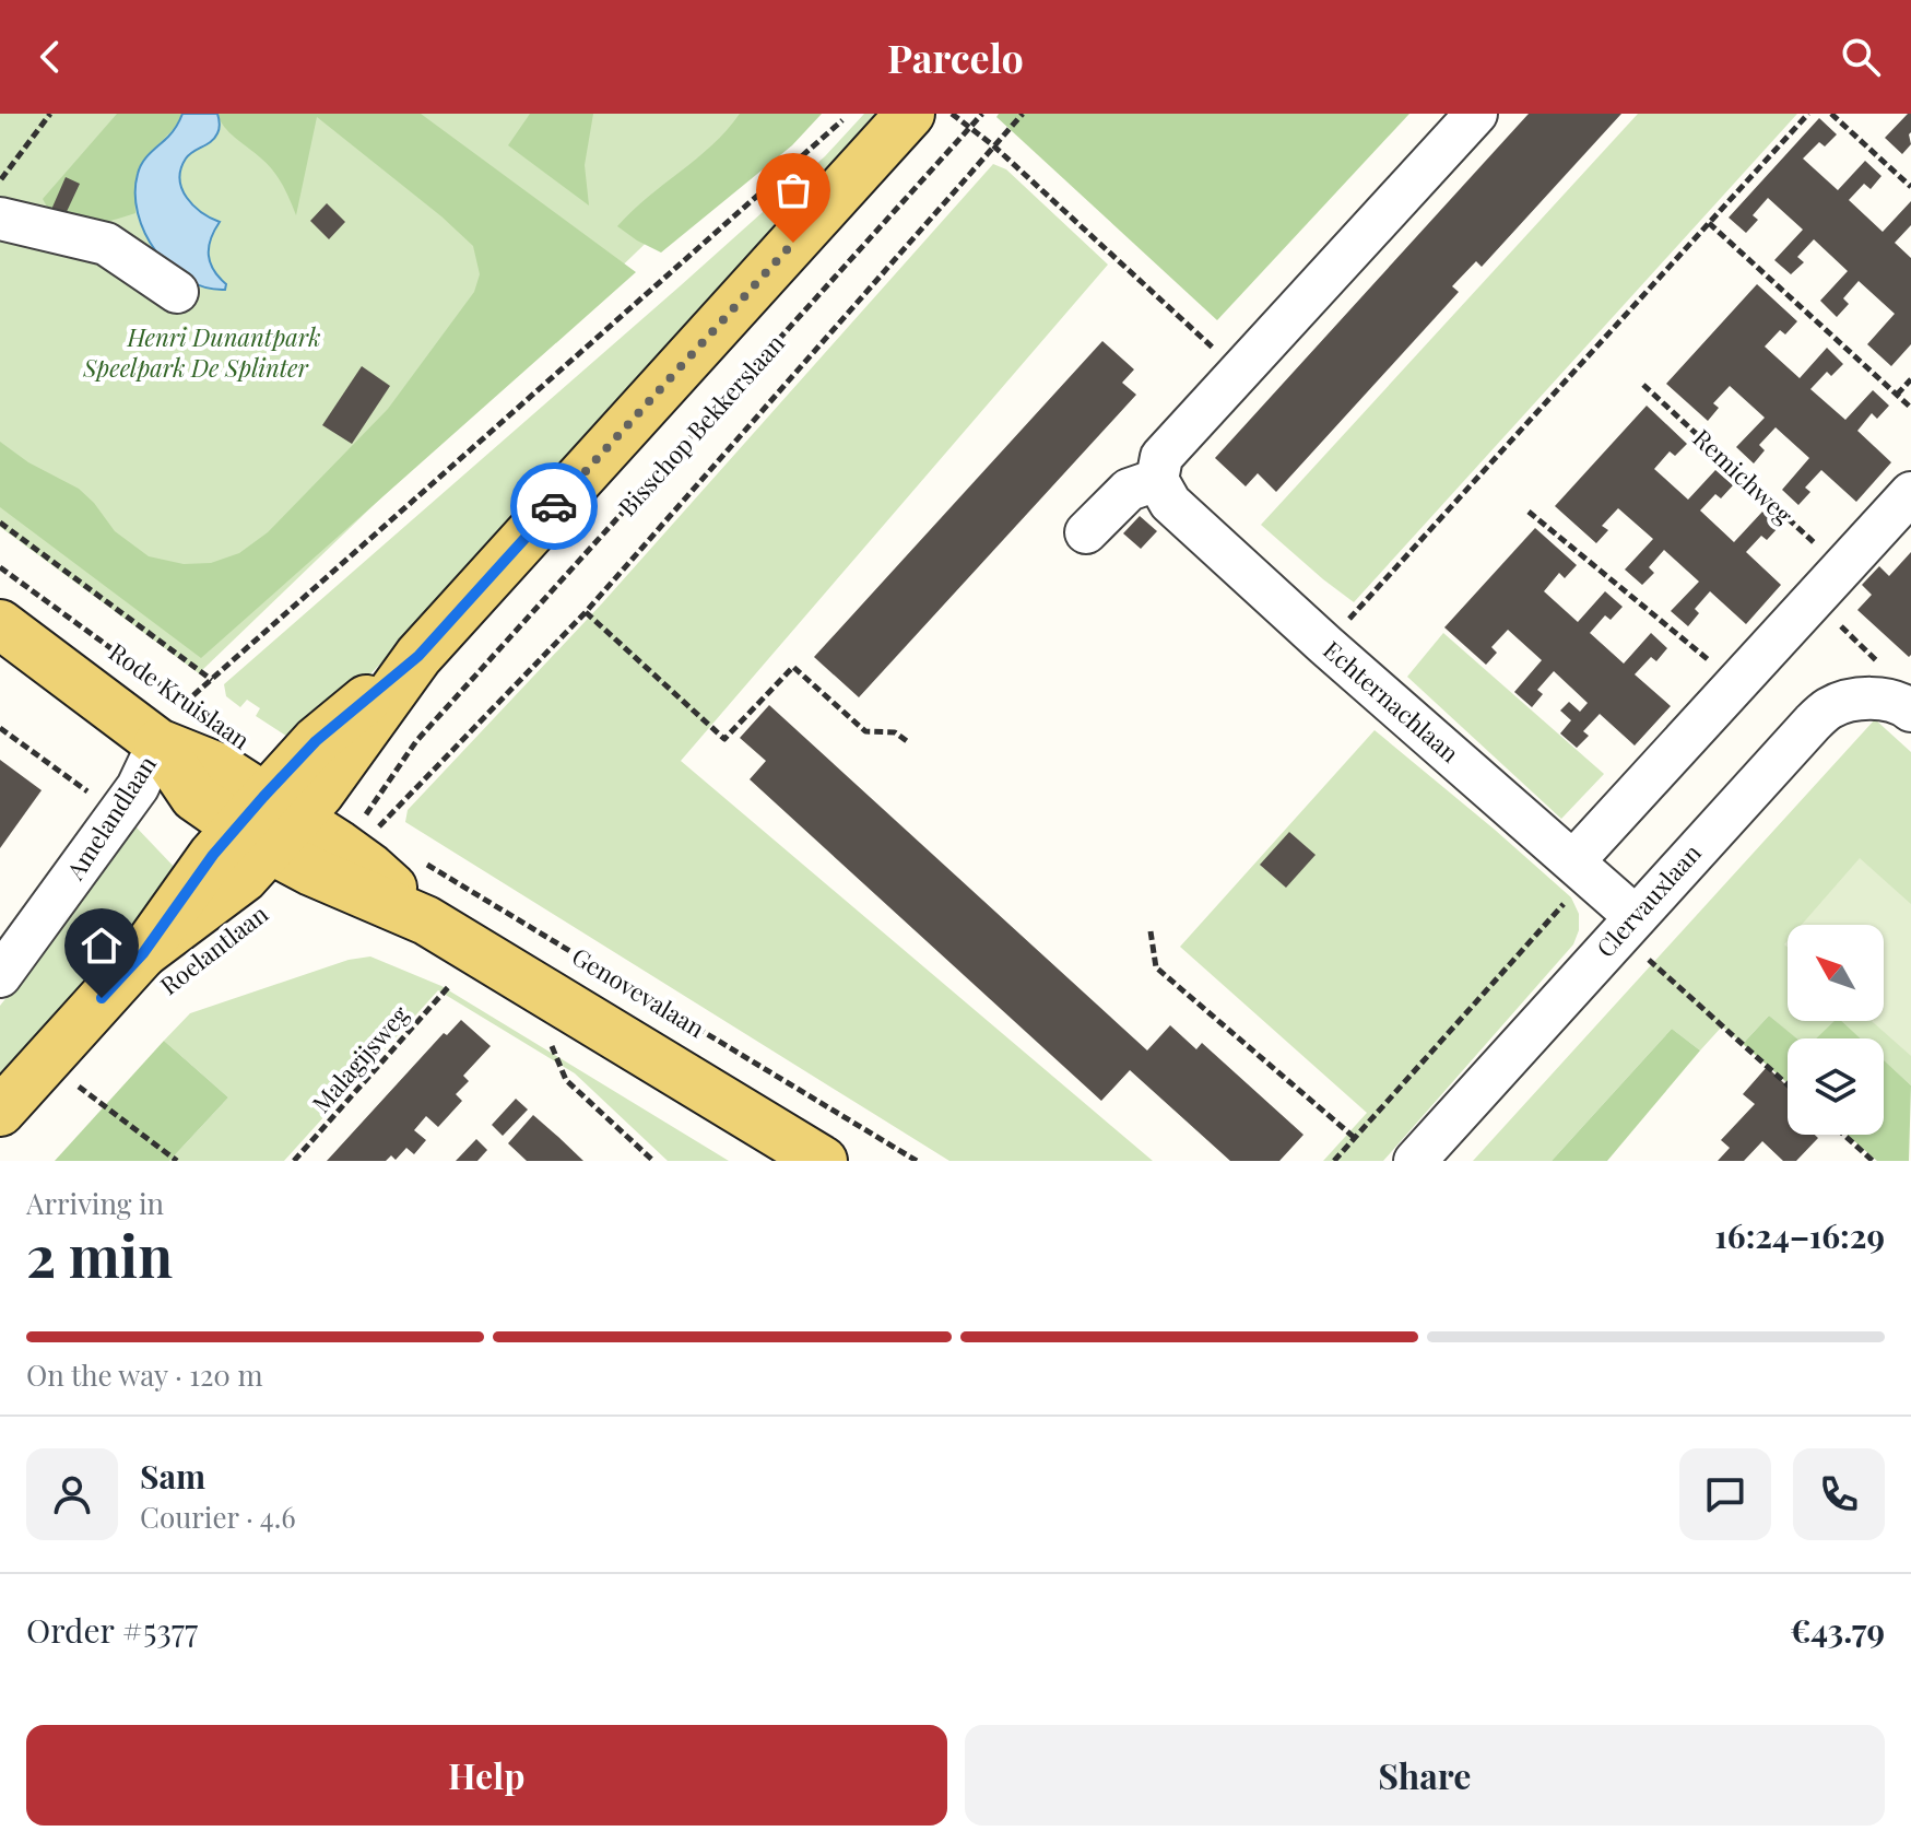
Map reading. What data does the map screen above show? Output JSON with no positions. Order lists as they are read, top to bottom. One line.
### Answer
{"streets":{"main road":["Rode Kruislaan","Roelantlaan","Genovevalaan"],"street":["Echternachlaan","Amelandlaan","Clervauxlaan"],"path":["Bisschop Bekkerslaan","Remichweg","Malagijsweg"]},"crossings":[["Bisschop Bekkerslaan","Genovevalaan"],["Rode Kruislaan","Amelandlaan"],["Rode Kruislaan","Roelantlaan"],["Rode Kruislaan","Genovevalaan"],["Echternachlaan","Clervauxlaan"],["Roelantlaan","Genovevalaan"]],"parks":["Henri Dunantpark","Speelpark De Splinter"],"north":"top left","page":{"header":"Parcelo","heading":["2 min","Arriving in","16:24–16:29"],"panel":["Sam","Courier · 4.6","Order #5377","€43.79"],"bar":"On the way · 120 m","buttons":["Help","Share"]}}
